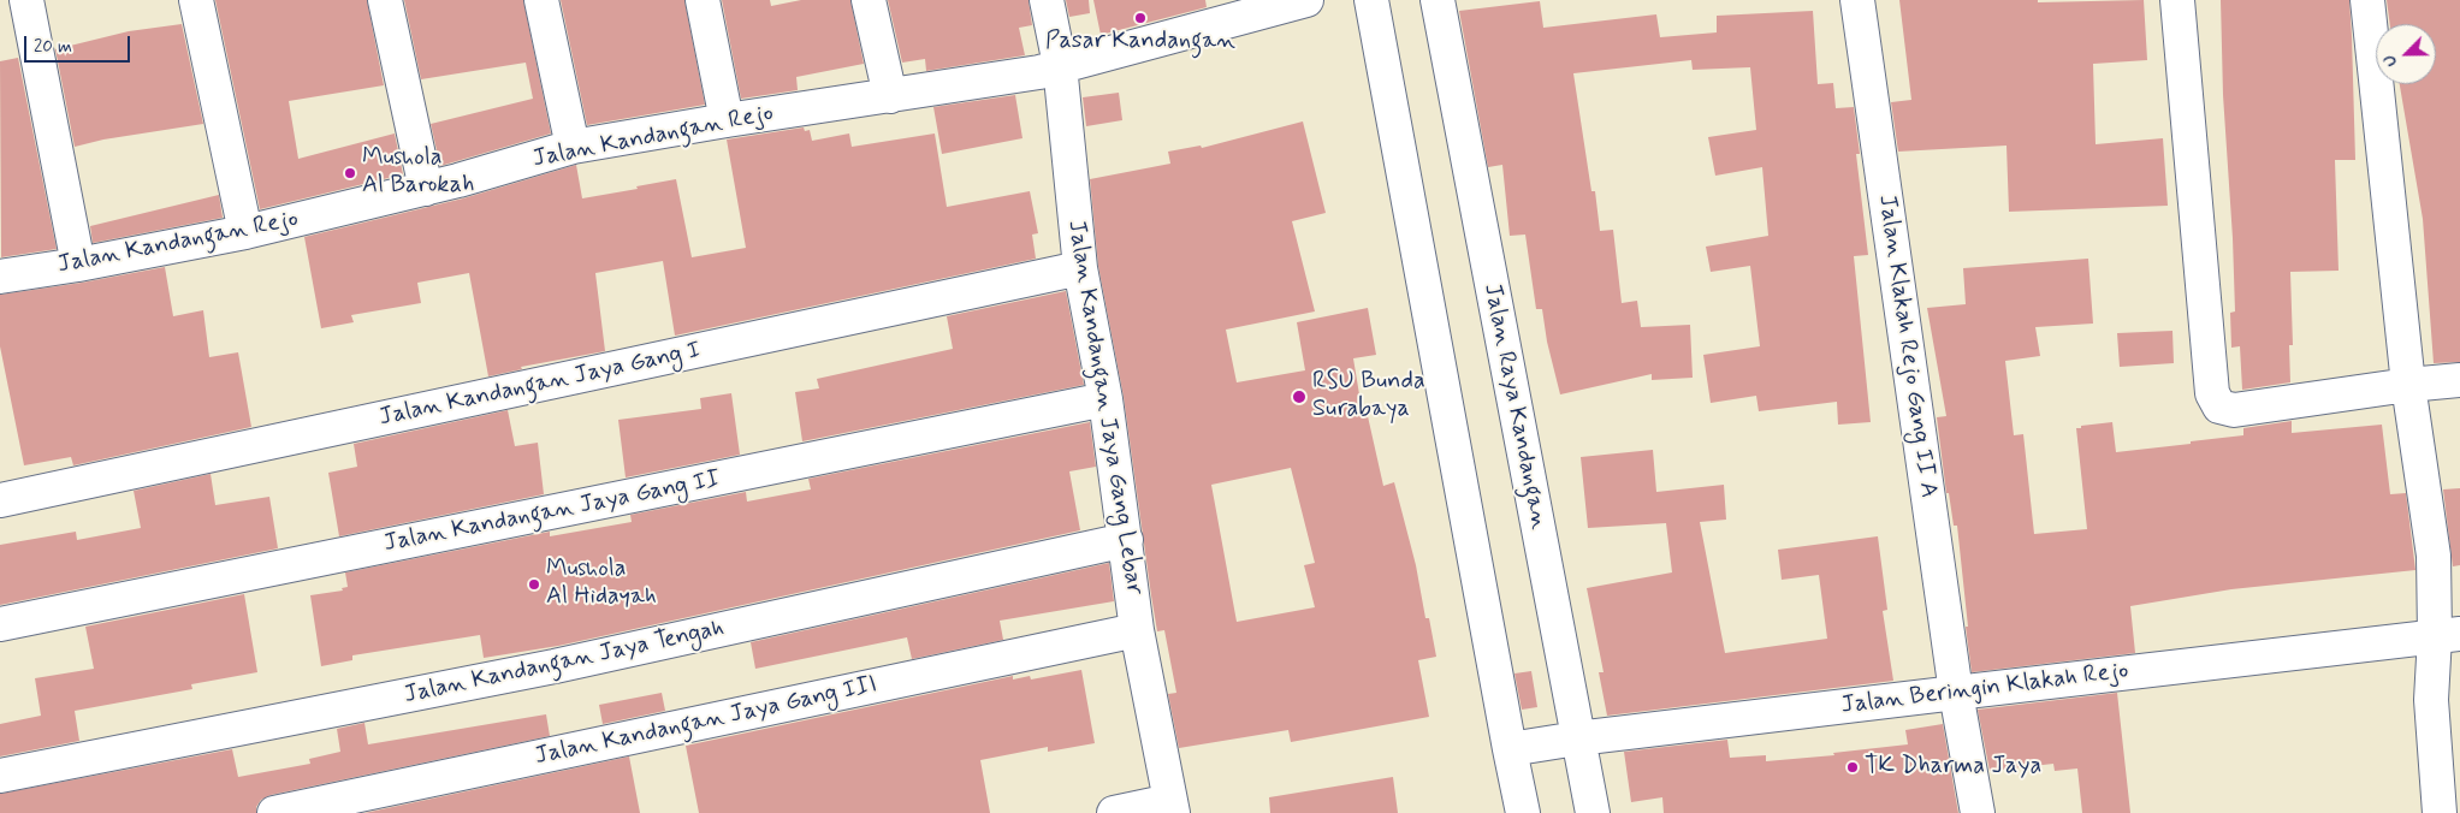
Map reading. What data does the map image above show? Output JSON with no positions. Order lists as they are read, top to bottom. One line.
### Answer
{"streets":{"street":["Jalan Kandangan Rejo","Jalan Klakah Rejo Gang II A","Jalan Kandangan Jaya Gang I","Jalan Raya Kandangan","Jalan Kandangan Jaya Gang Lebar","Jalan Kandangan Jaya Gang II","Jalan Kandangan Jaya Tengah","Jalan Beringin Klakah Rejo","Jalan Kandangan Jaya Gang III"]},"crossings":[["Jalan Kandangan Rejo","Jalan Kandangan Jaya Gang Lebar"],["Jalan Klakah Rejo Gang II A","Jalan Beringin Klakah Rejo"],["Jalan Kandangan Jaya Gang I","Jalan Kandangan Jaya Gang Lebar"],["Jalan Raya Kandangan","Jalan Beringin Klakah Rejo"],["Jalan Kandangan Jaya Gang Lebar","Jalan Kandangan Jaya Gang II"],["Jalan Kandangan Jaya Gang Lebar","Jalan Kandangan Jaya Tengah"],["Jalan Kandangan Jaya Gang Lebar","Jalan Kandangan Jaya Gang III"]],"places":["Pasar Kandangan","Mushola Al Barokah","RSU Bunda Surabaya","Mushola Al Hidayah","TK Dharma Jaya"],"scale_bar":"20 m","north":"bottom left"}
